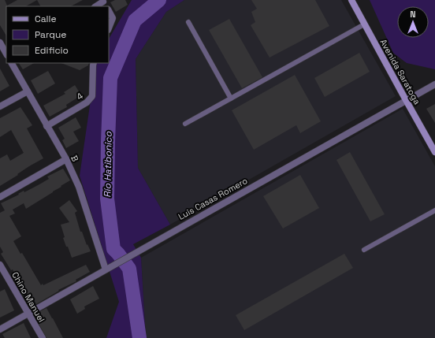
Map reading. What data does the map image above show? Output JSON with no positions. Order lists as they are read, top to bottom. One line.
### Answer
{"streets":{"main road":["Avenida Saratoga"],"street":["4","B","Luis Casas Romero","Chino Manuel"]},"crossings":[["Avenida Saratoga","Luis Casas Romero"],["4","B"],["B","Luis Casas Romero"],["Luis Casas Romero","Chino Manuel"]],"water":["Río Hatibonico"],"legend":["Calle","Parque","Edificio"],"north":"top"}
